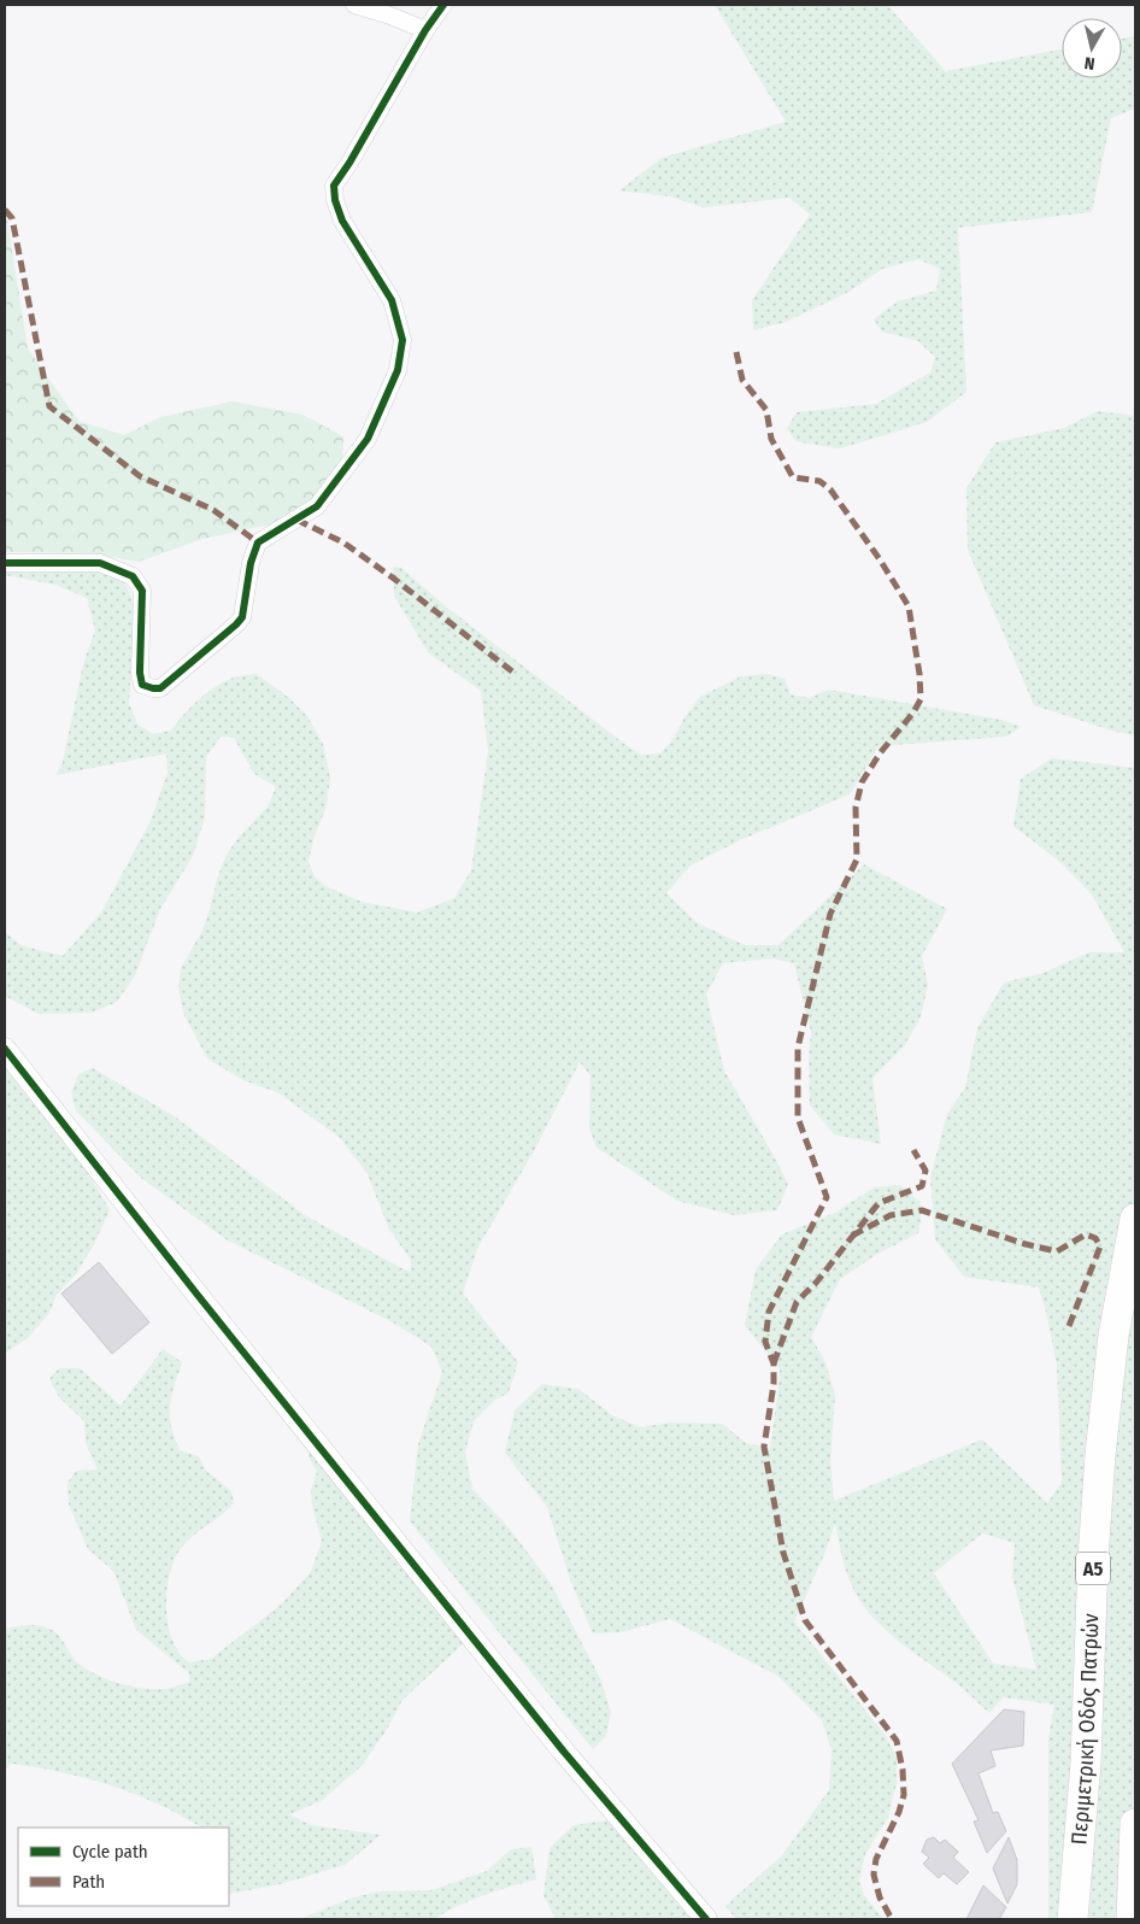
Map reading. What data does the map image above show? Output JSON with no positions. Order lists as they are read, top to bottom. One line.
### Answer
{"streets":{"highway":["Α5","Περιμετρική Οδός Πατρών"]},"legend":["Cycle path","Path"],"north":"bottom"}
